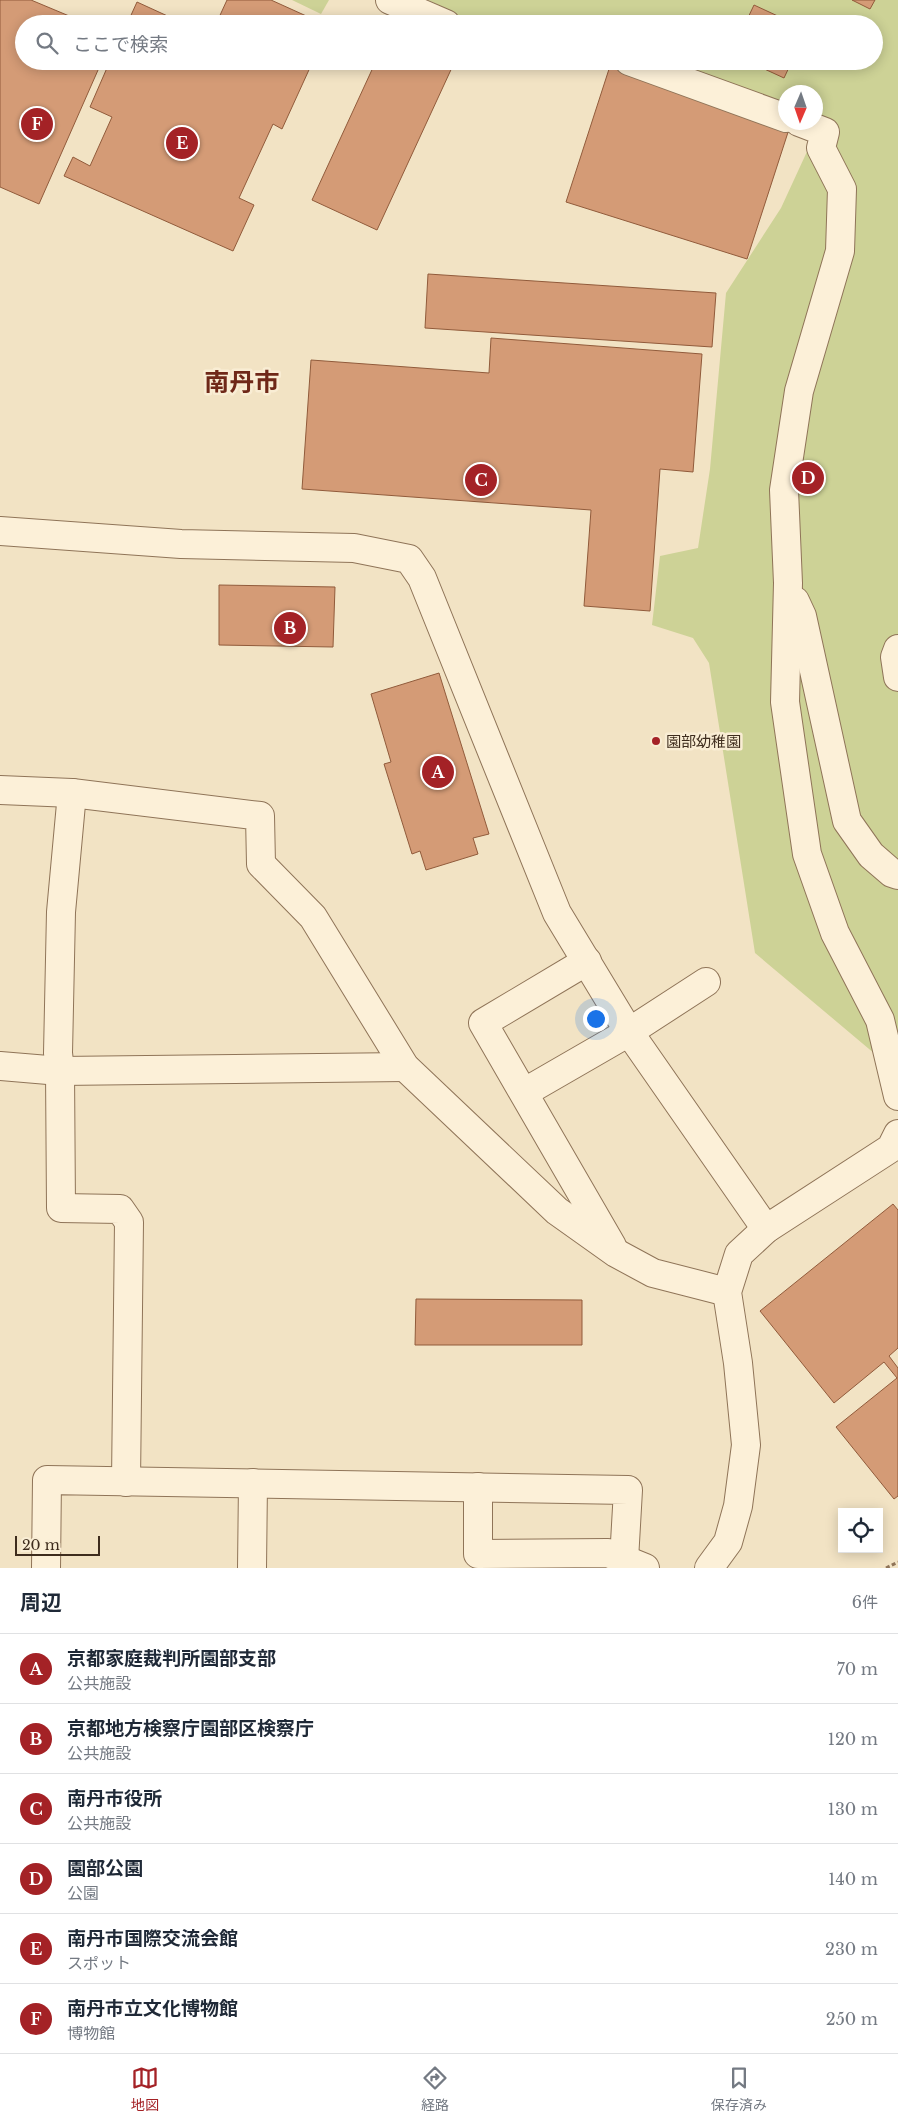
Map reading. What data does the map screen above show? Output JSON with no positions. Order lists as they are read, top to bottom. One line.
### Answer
{"districts":["南丹市"],"places":["園部幼稚園"],"scale_bar":"20 m","north":"bottom","page":{"search":"ここで検索","pins":["F","E","D","C","B","A"],"scale":"20 m","heading":["周辺","6件"],"list":[{"mark":"A","name":"京都家庭裁判所園部支部","note":"公共施設","value":"70 m"},{"mark":"B","name":"京都地方検察庁園部区検察庁","note":"公共施設","value":"120 m"},{"mark":"C","name":"南丹市役所","note":"公共施設","value":"130 m"},{"mark":"D","name":"園部公園","note":"公園","value":"140 m"},{"mark":"E","name":"南丹市国際交流会館","note":"スポット","value":"230 m"},{"mark":"F","name":"南丹市立文化博物館","note":"博物館","value":"250 m"}],"nav":["地図","経路","保存済み"]}}
